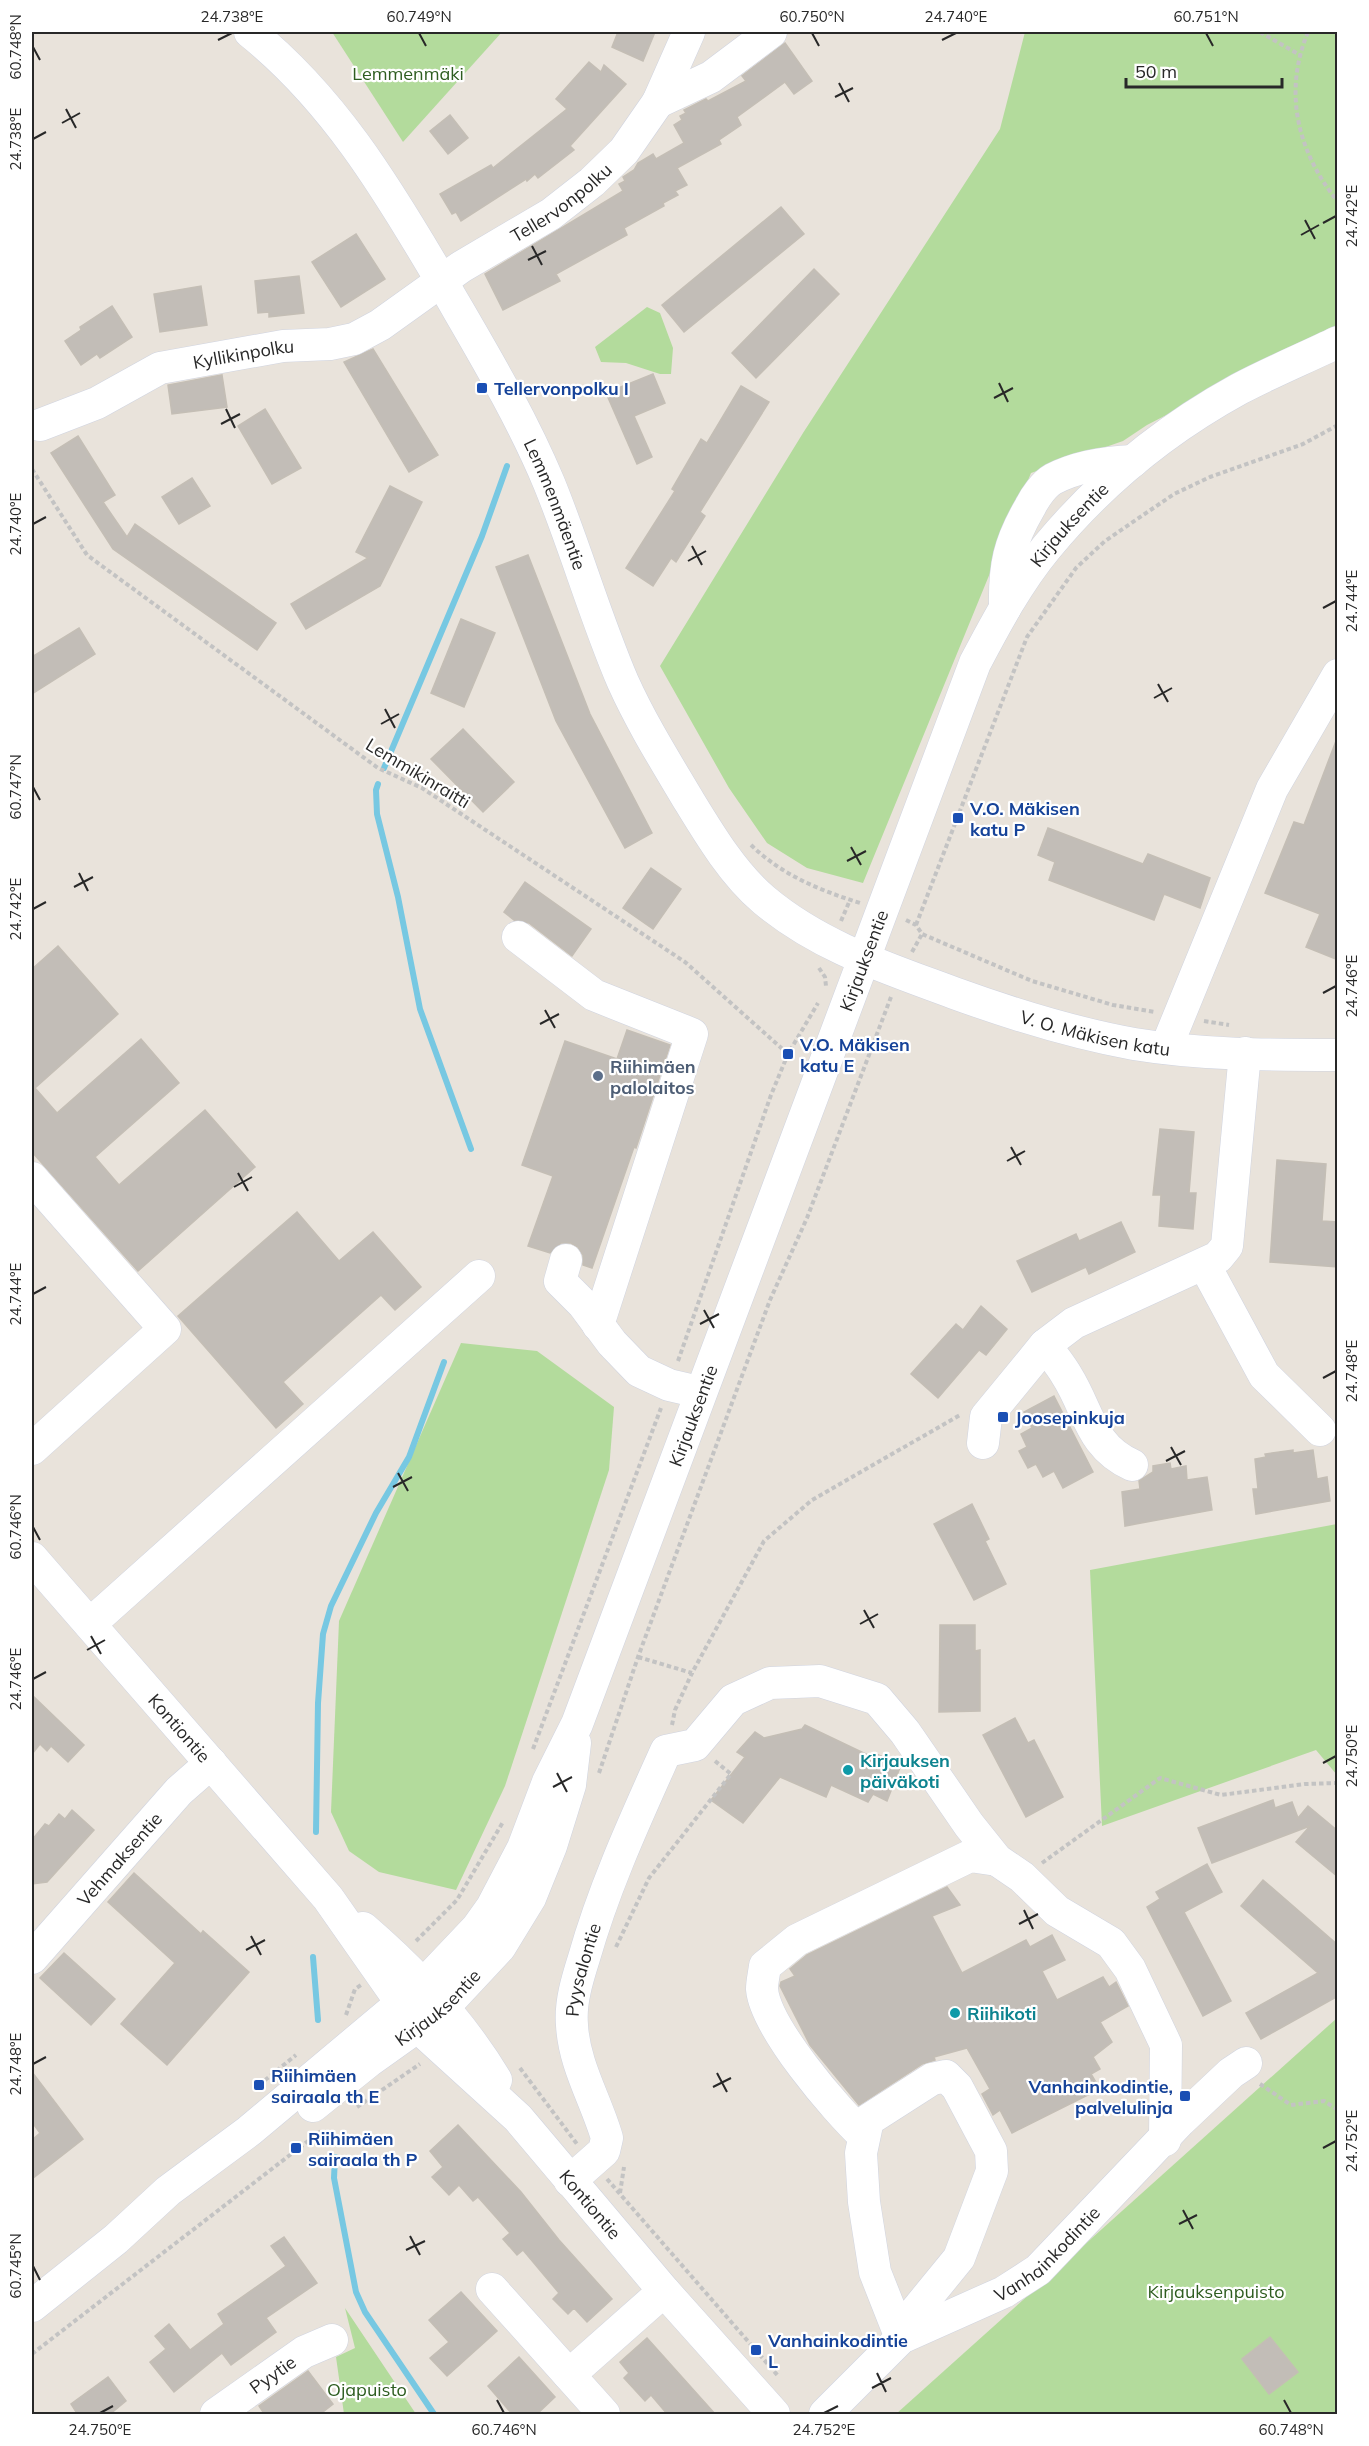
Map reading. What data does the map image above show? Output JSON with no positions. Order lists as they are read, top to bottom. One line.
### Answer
{"streets":{"street":["Tellervonpolku","Kyllikinpolku","Lemmenmäentie","Kirjauksentie","V. O. Mäkisen katu","Kontiontie","Vehmaksentie","Pyysalontie","Vanhainkodintie","Pyytie"],"path":["Lemmikinraitti"]},"crossings":[["Tellervonpolku","Kyllikinpolku"],["Tellervonpolku","Lemmenmäentie"],["Kyllikinpolku","Lemmenmäentie"],["Lemmenmäentie","Kirjauksentie"],["Lemmenmäentie","V. O. Mäkisen katu"],["Kirjauksentie","V. O. Mäkisen katu"],["Kirjauksentie","Kontiontie"],["Kontiontie","Vehmaksentie"],["Kontiontie","Pyysalontie"]],"parks":["Lemmenmäki","Kirjauksenpuisto","Ojapuisto"],"places":{"transit":["Tellervonpolku I","V.O. Mäkisen katu P","V.O. Mäkisen katu E","Joosepinkuja","Riihimäen sairaala th E","Vanhainkodintie, palvelulinja","Riihimäen sairaala th P","Vanhainkodintie L"],"other":["Riihimäen palolaitos","Kirjauksen päiväkoti","Riihikoti"]},"scale_bar":"50 m","coordinates":["24.738°E","60.749°N","60.750°N","24.740°E","60.751°N","60.748°N","24.742°E","24.744°E","60.747°N","24.746°E","24.748°E","60.746°N","24.750°E","24.752°E","60.745°N"]}
